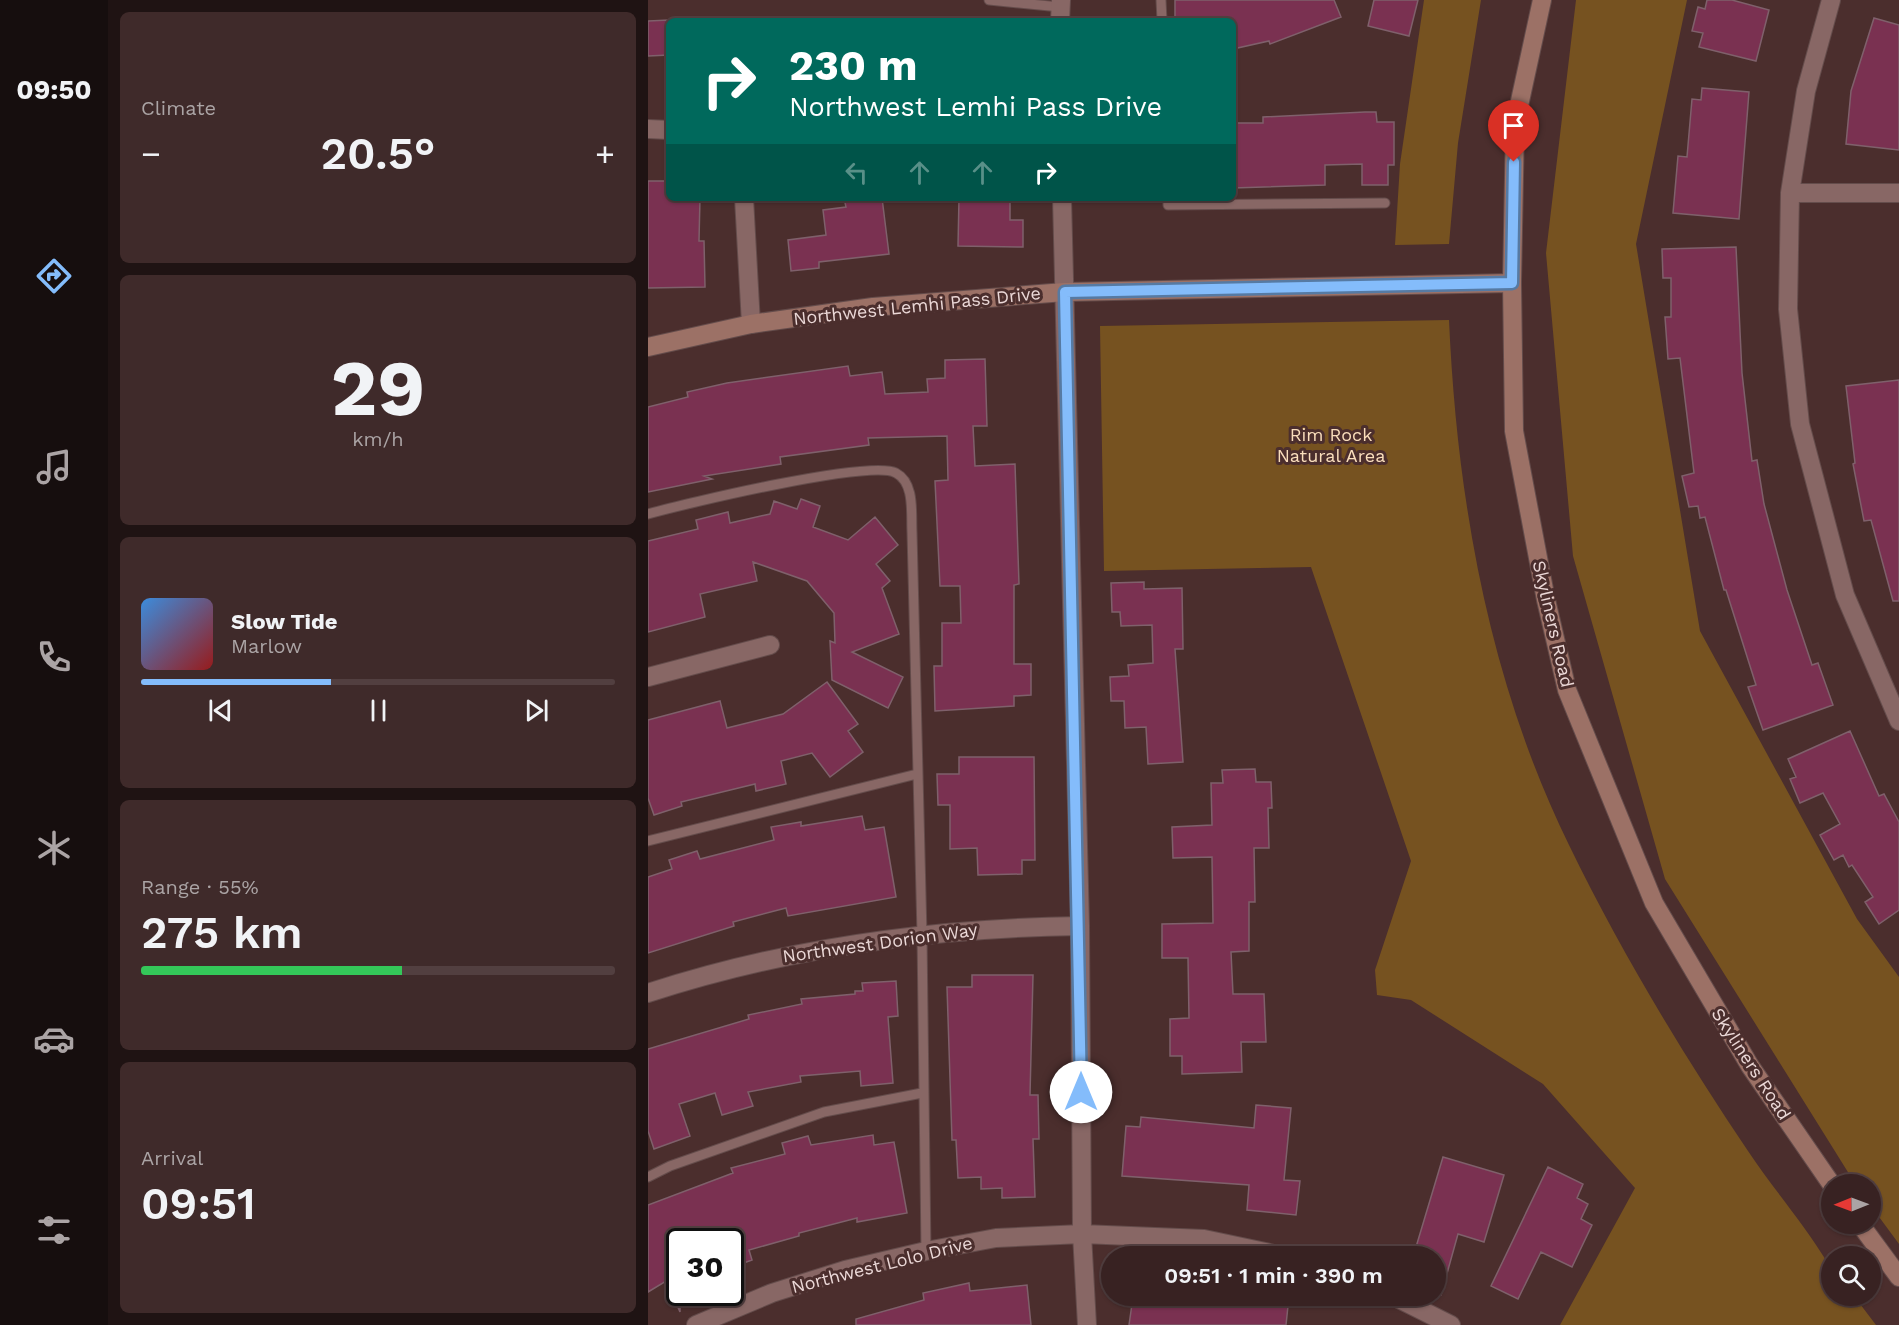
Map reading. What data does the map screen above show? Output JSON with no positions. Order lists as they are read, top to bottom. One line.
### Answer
{"streets":{"street":["Northwest Lemhi Pass Drive","Skyliners Road","Northwest Dorion Way","Northwest Lolo Drive"]},"crossings":[["Northwest Lemhi Pass Drive","Skyliners Road"]],"parks":["Rim Rock Natural Area"],"north":"left","page":{"tabs":"09:50","tile":["Climate",["29","km/h"],["Range · 55%","275 km"],["Arrival","09:51"]],"turn":["230 m","Northwest Lemhi Pass Drive"],"heat":["−","20.5°","+"],"song":["Slow Tide","Marlow"],"limit":"30","trip":"09:51 · 1 min · 390 m"}}
